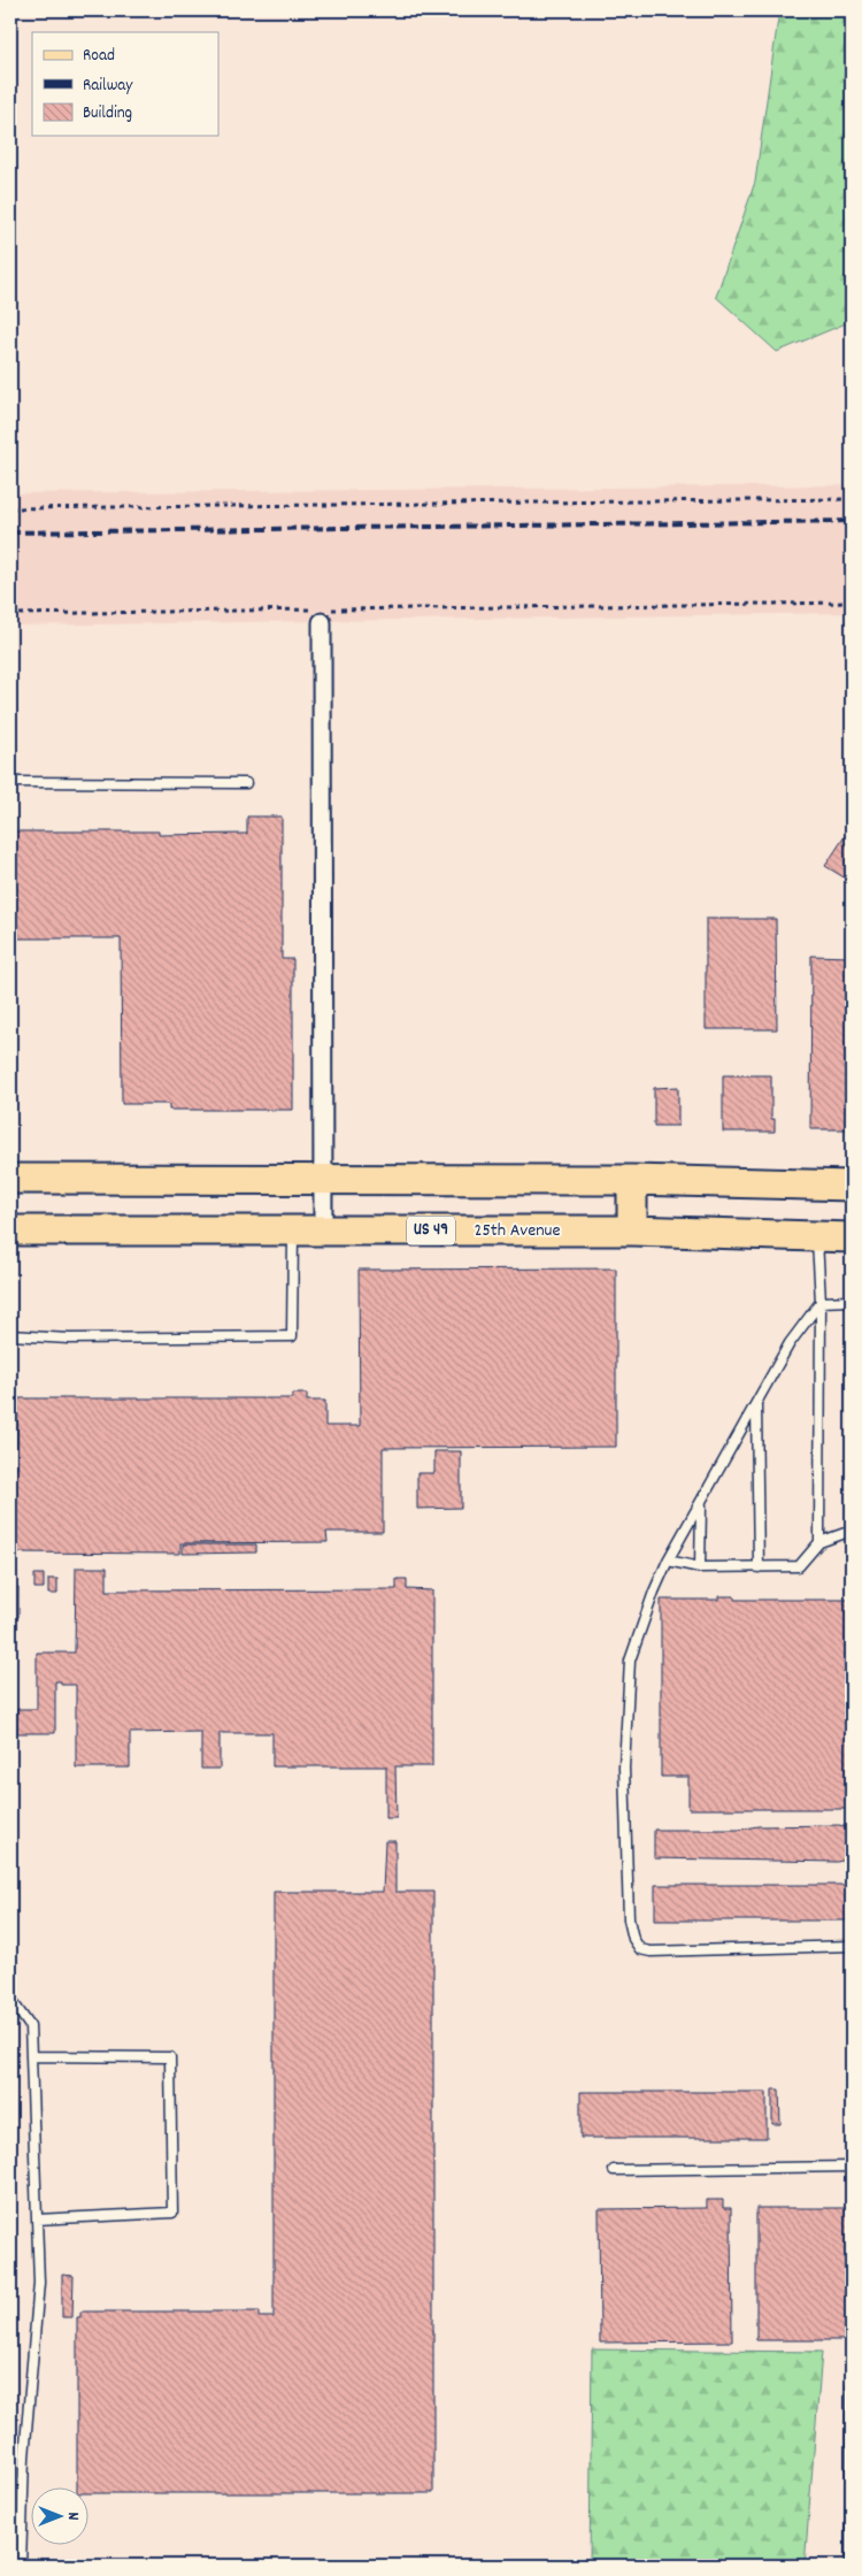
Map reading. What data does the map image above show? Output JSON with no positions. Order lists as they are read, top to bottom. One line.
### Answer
{"streets":{"main road":["US 49","25th Avenue"]},"legend":["Road","Railway","Building"],"north":"right"}
